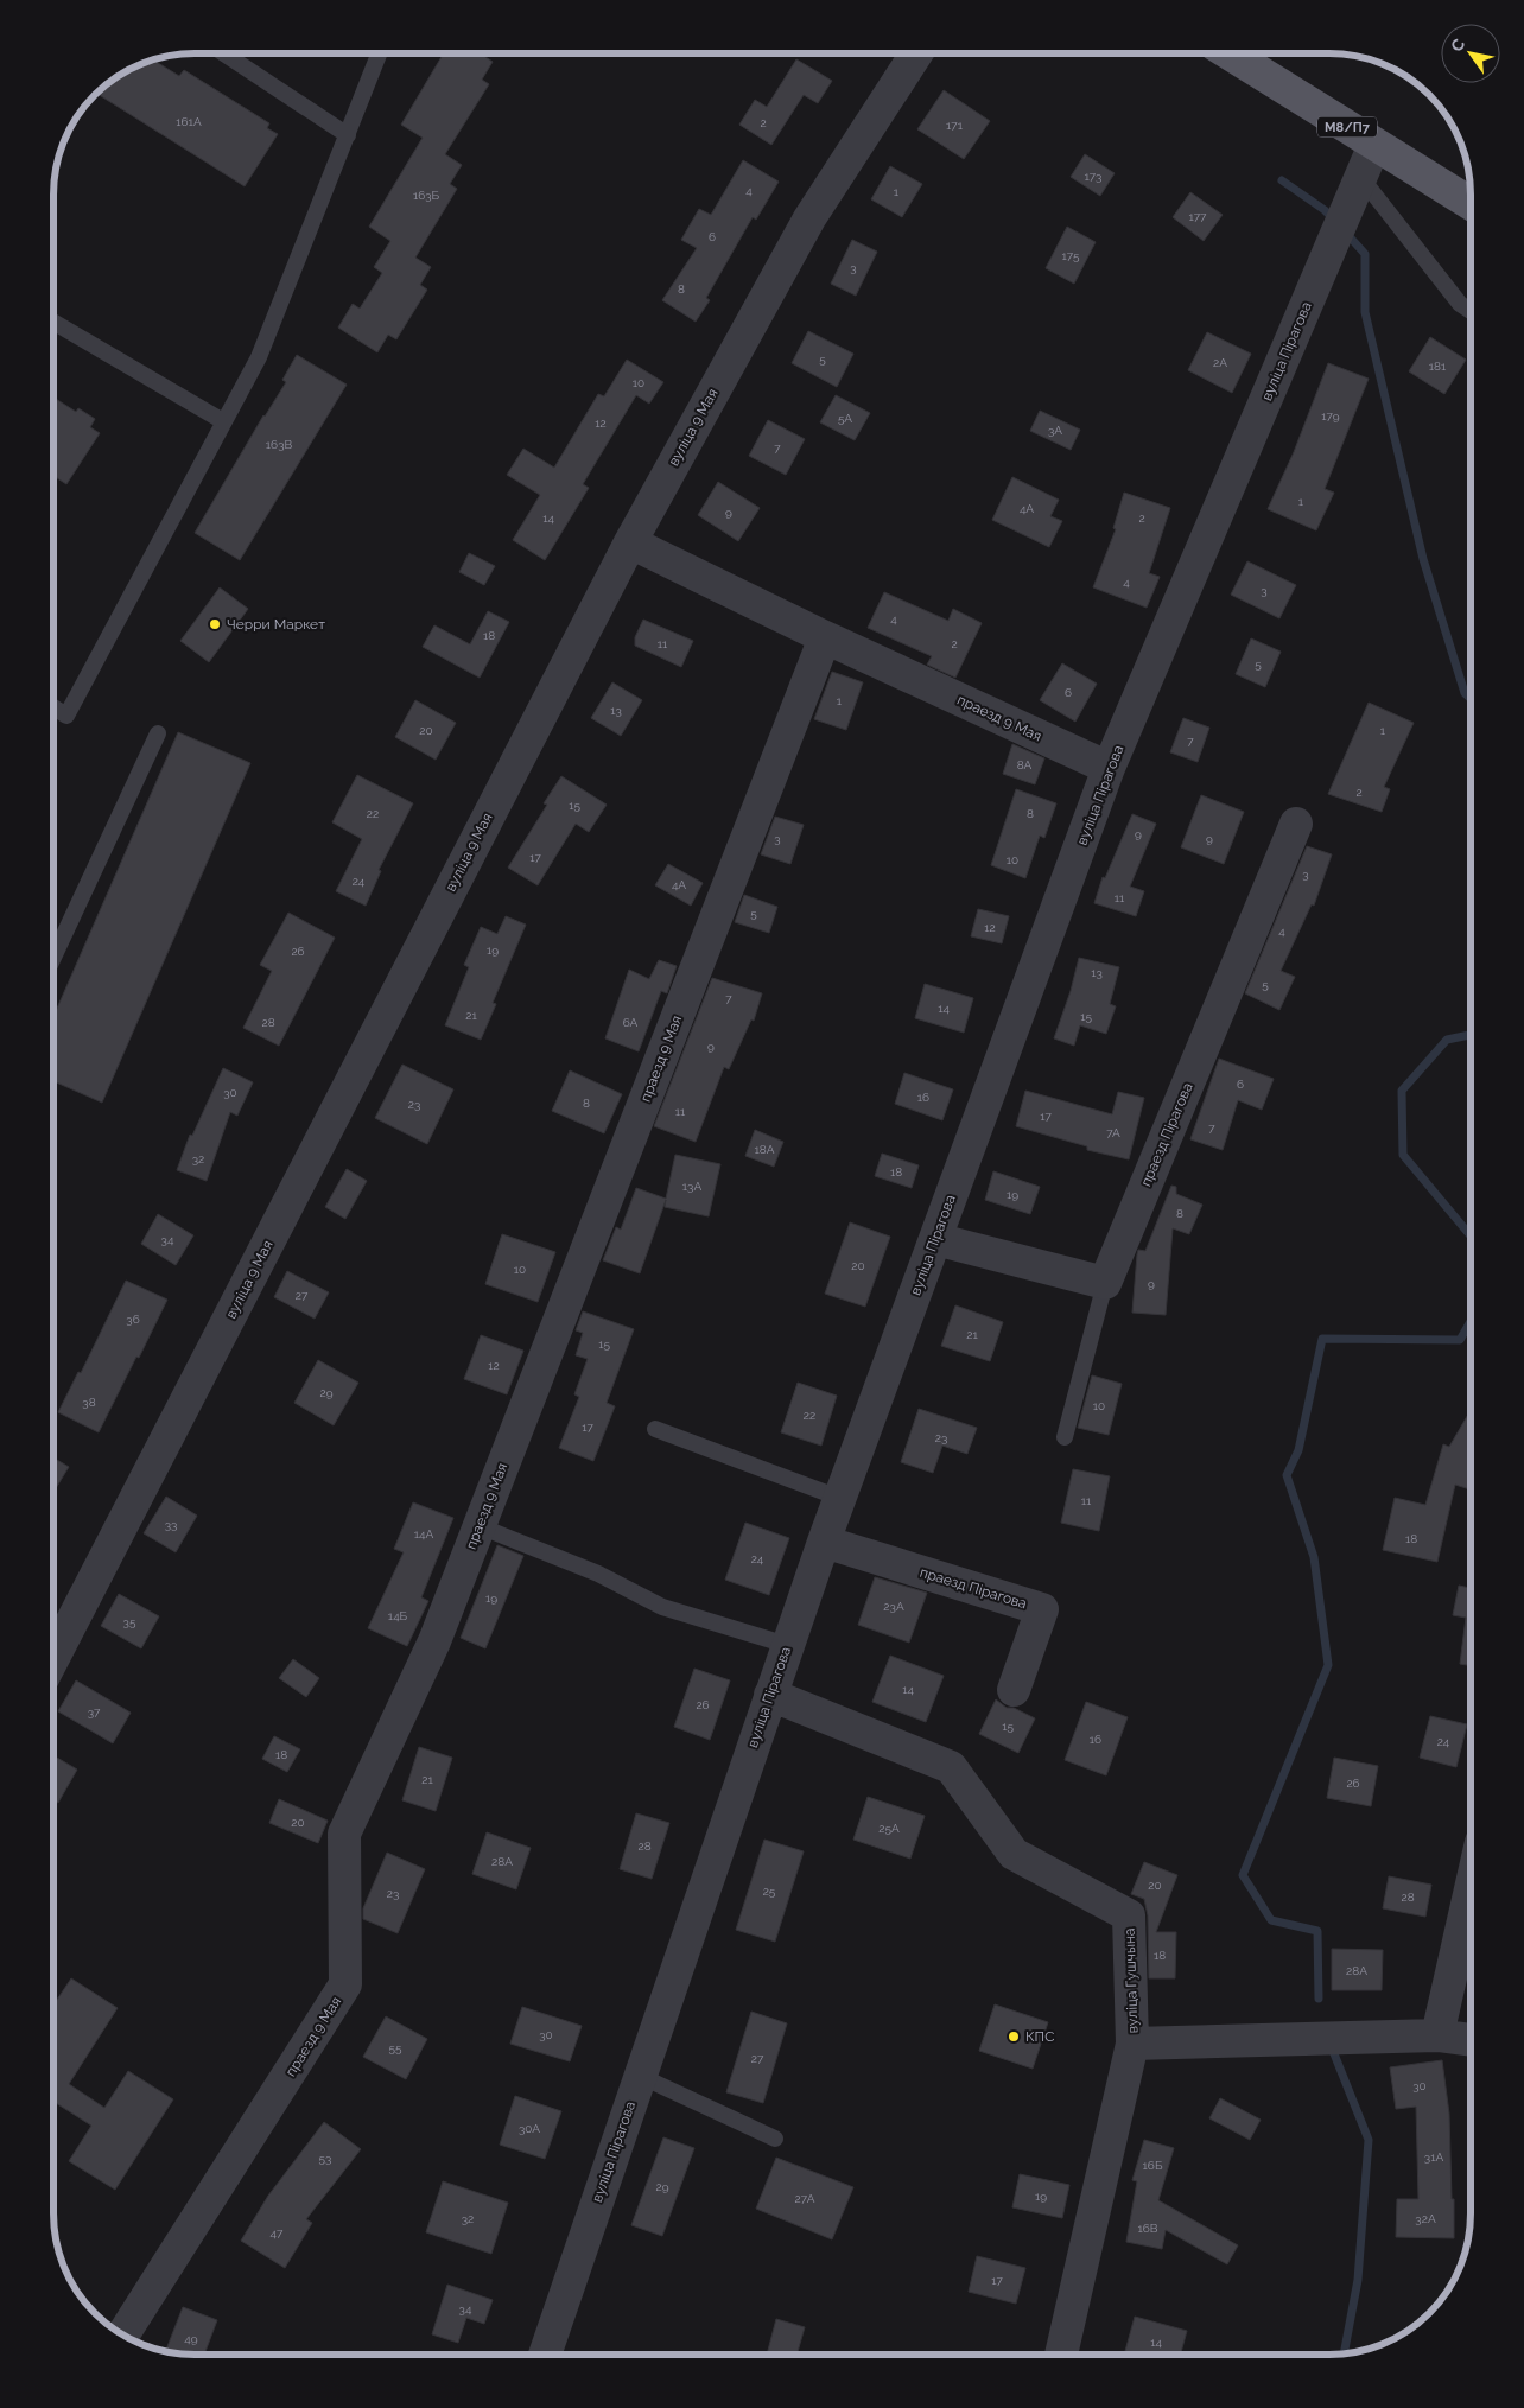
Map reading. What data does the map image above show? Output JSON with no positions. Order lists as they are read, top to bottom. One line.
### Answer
{"streets":{"main road":["М8/П7"],"street":["вуліца Пірагова","вуліца 9 Мая","праезд 9 Мая","праезд Пірагова","вуліца Гушчына"]},"crossings":[["М8/П7","вуліца Пірагова"],["вуліца Пірагова","праезд 9 Мая"],["вуліца Пірагова","праезд Пірагова"],["вуліца Пірагова","вуліца Гушчына"],["вуліца 9 Мая","праезд 9 Мая"]],"places":["Черри Маркет","КПС"],"house_numbers":["161А","2","171","173","4","1","163Б","177","6","175","3","8","5","2А","181","10","179","5А","12","3А","163В","7","1","4А","9","14","2","4","3","4","18","11","2","5","6","1","13","20","1","7","8А","2","15","22","8","9","3","9","17","10","3","24","4А","11","5","12","4","19","26","13","5","7","14","21","15","28","6А","9","6","30","16","8","23","11","17","7","7А","18А","32","18","13А","19","8","34","20","10","9","27","36","21","15","12","29","38","10","22","17","23","11","33","14А","18","24","19","23А","14Б","35","14","26","37","15","16","24","18","21","26","20","25А","28","28А","20","25","23","28","18","28А","30","55","27","30","30А","31А","53","16Б","29","19","27А","32","32А","16В","47","17","34","49","14"],"north":"top left"}
